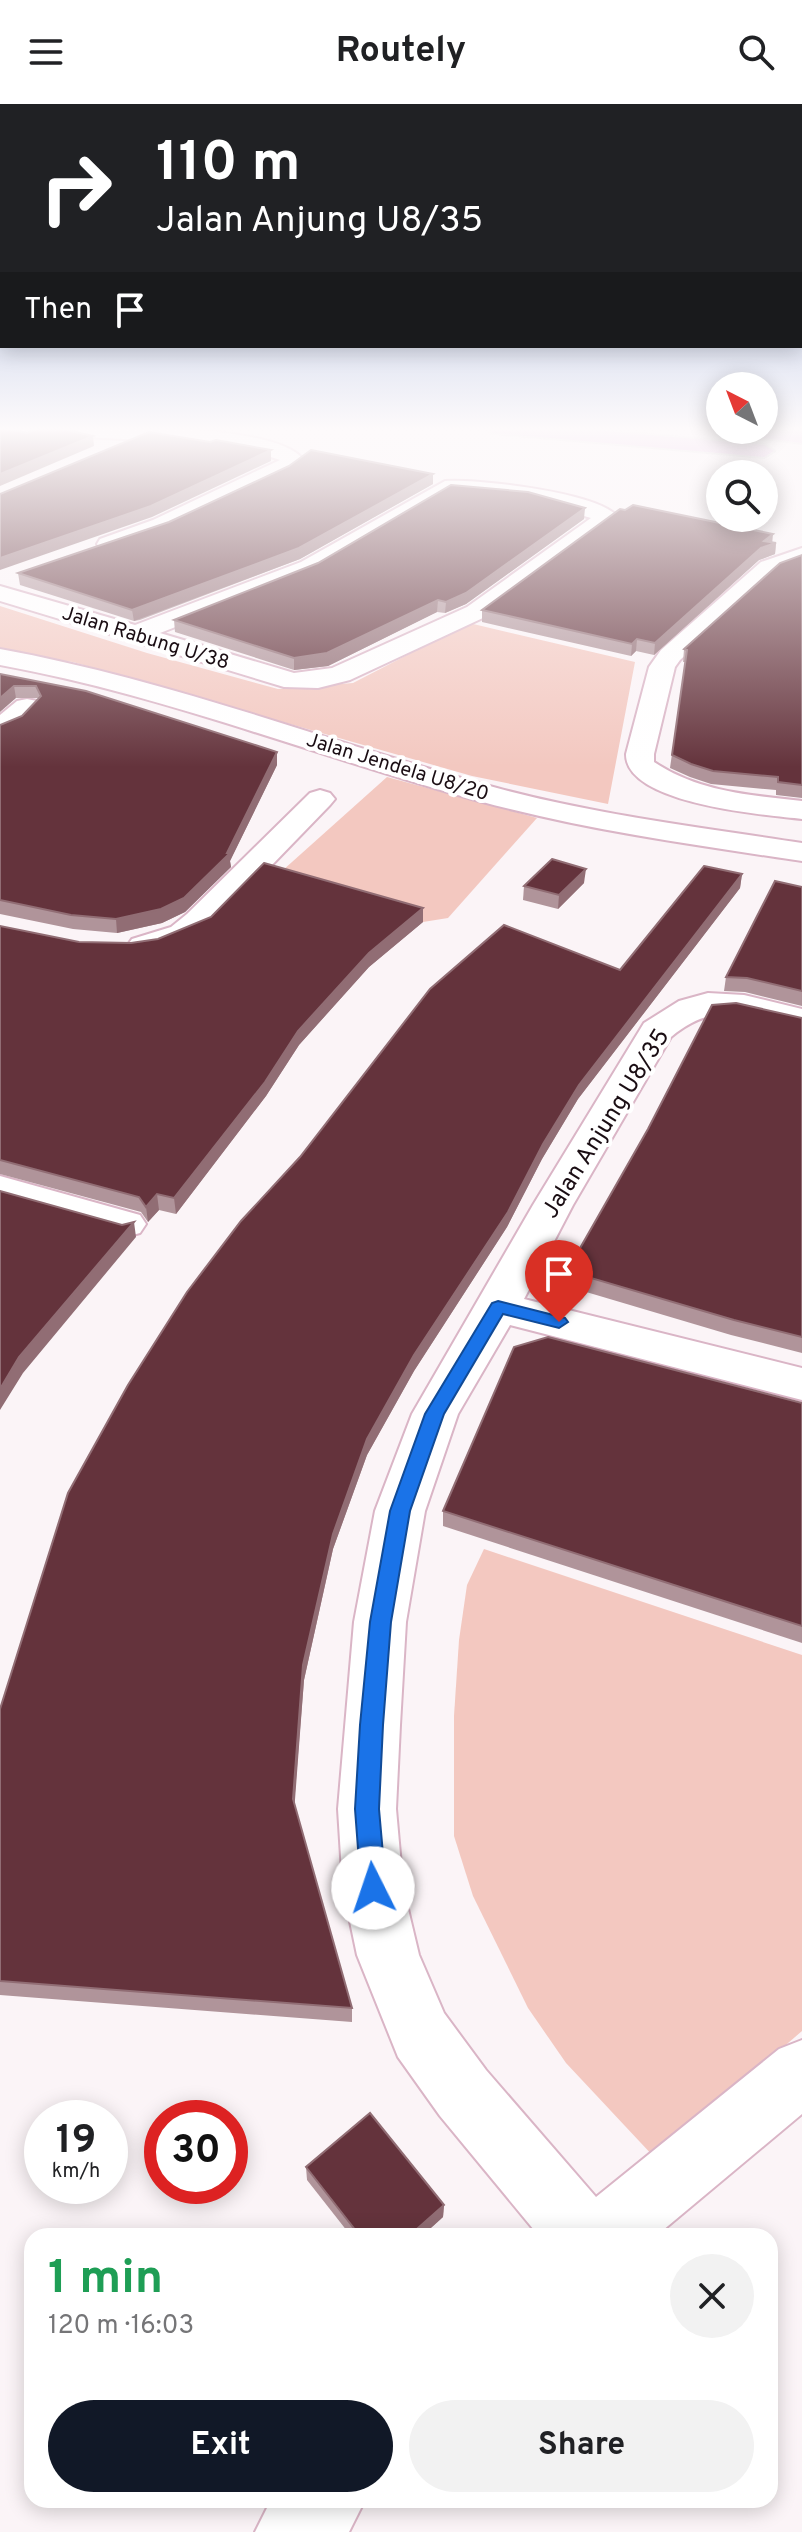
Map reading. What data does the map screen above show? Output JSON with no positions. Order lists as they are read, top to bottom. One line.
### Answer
{"streets":{"street":["Jalan Rabung U/38","Jalan Jendela U8/20","Jalan Anjung U8/35"]},"north":"top left","page":{"header":"Routely","turn":["110 m","Jalan Anjung U8/35"],"then":"Then","speed":"19 km/h","limit":"30","heading":["1 min","120 m · 16:03"],"buttons":["Exit","Share"]}}
